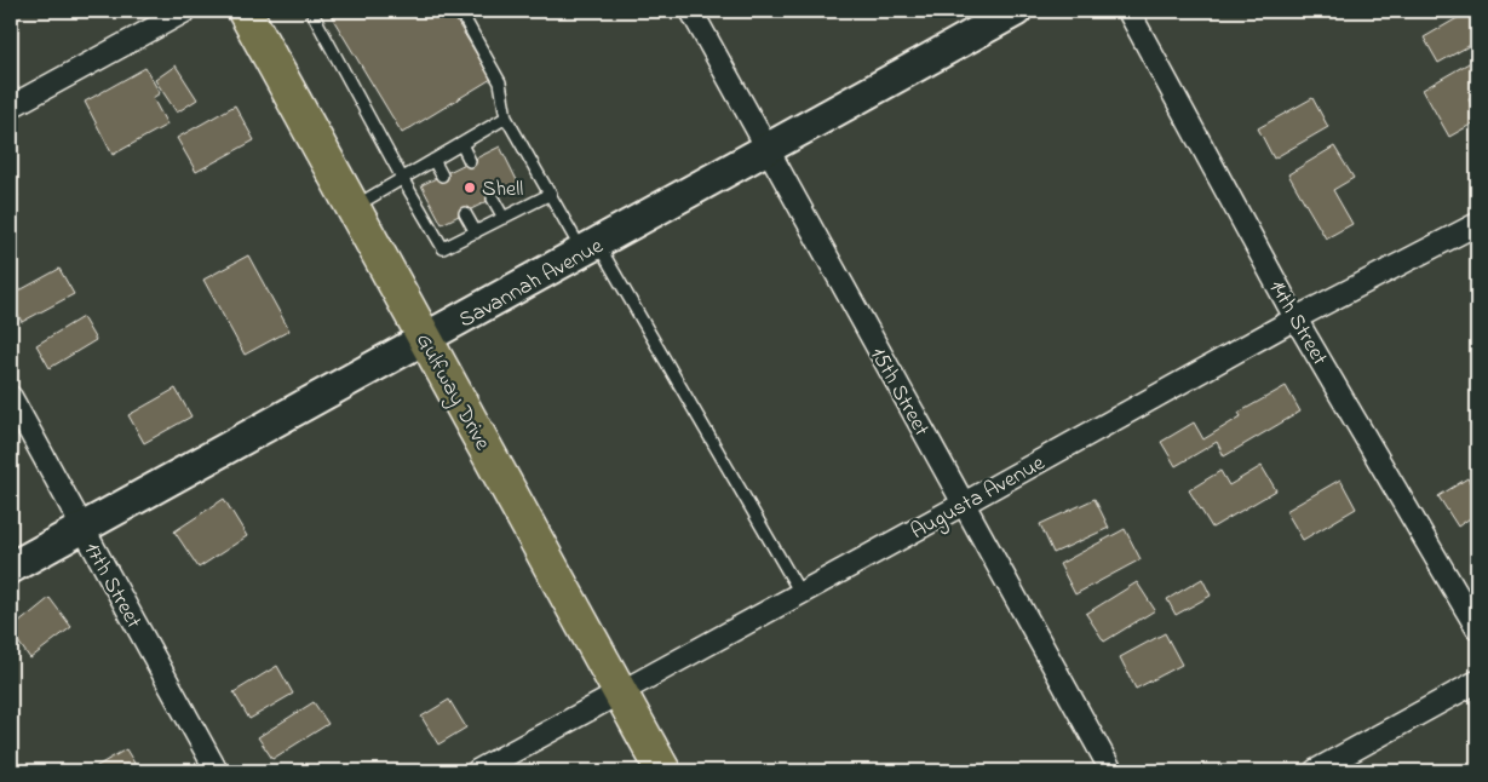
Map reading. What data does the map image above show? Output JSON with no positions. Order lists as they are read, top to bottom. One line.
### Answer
{"streets":{"main road":["Gulfway Drive"],"street":["Savannah Avenue","14th Street","15th Street","Augusta Avenue","17th Street"]},"crossings":[["Savannah Avenue","Gulfway Drive"],["Savannah Avenue","15th Street"],["Savannah Avenue","17th Street"],["14th Street","Augusta Avenue"],["Gulfway Drive","Augusta Avenue"],["15th Street","Augusta Avenue"]],"places":["Shell"]}
